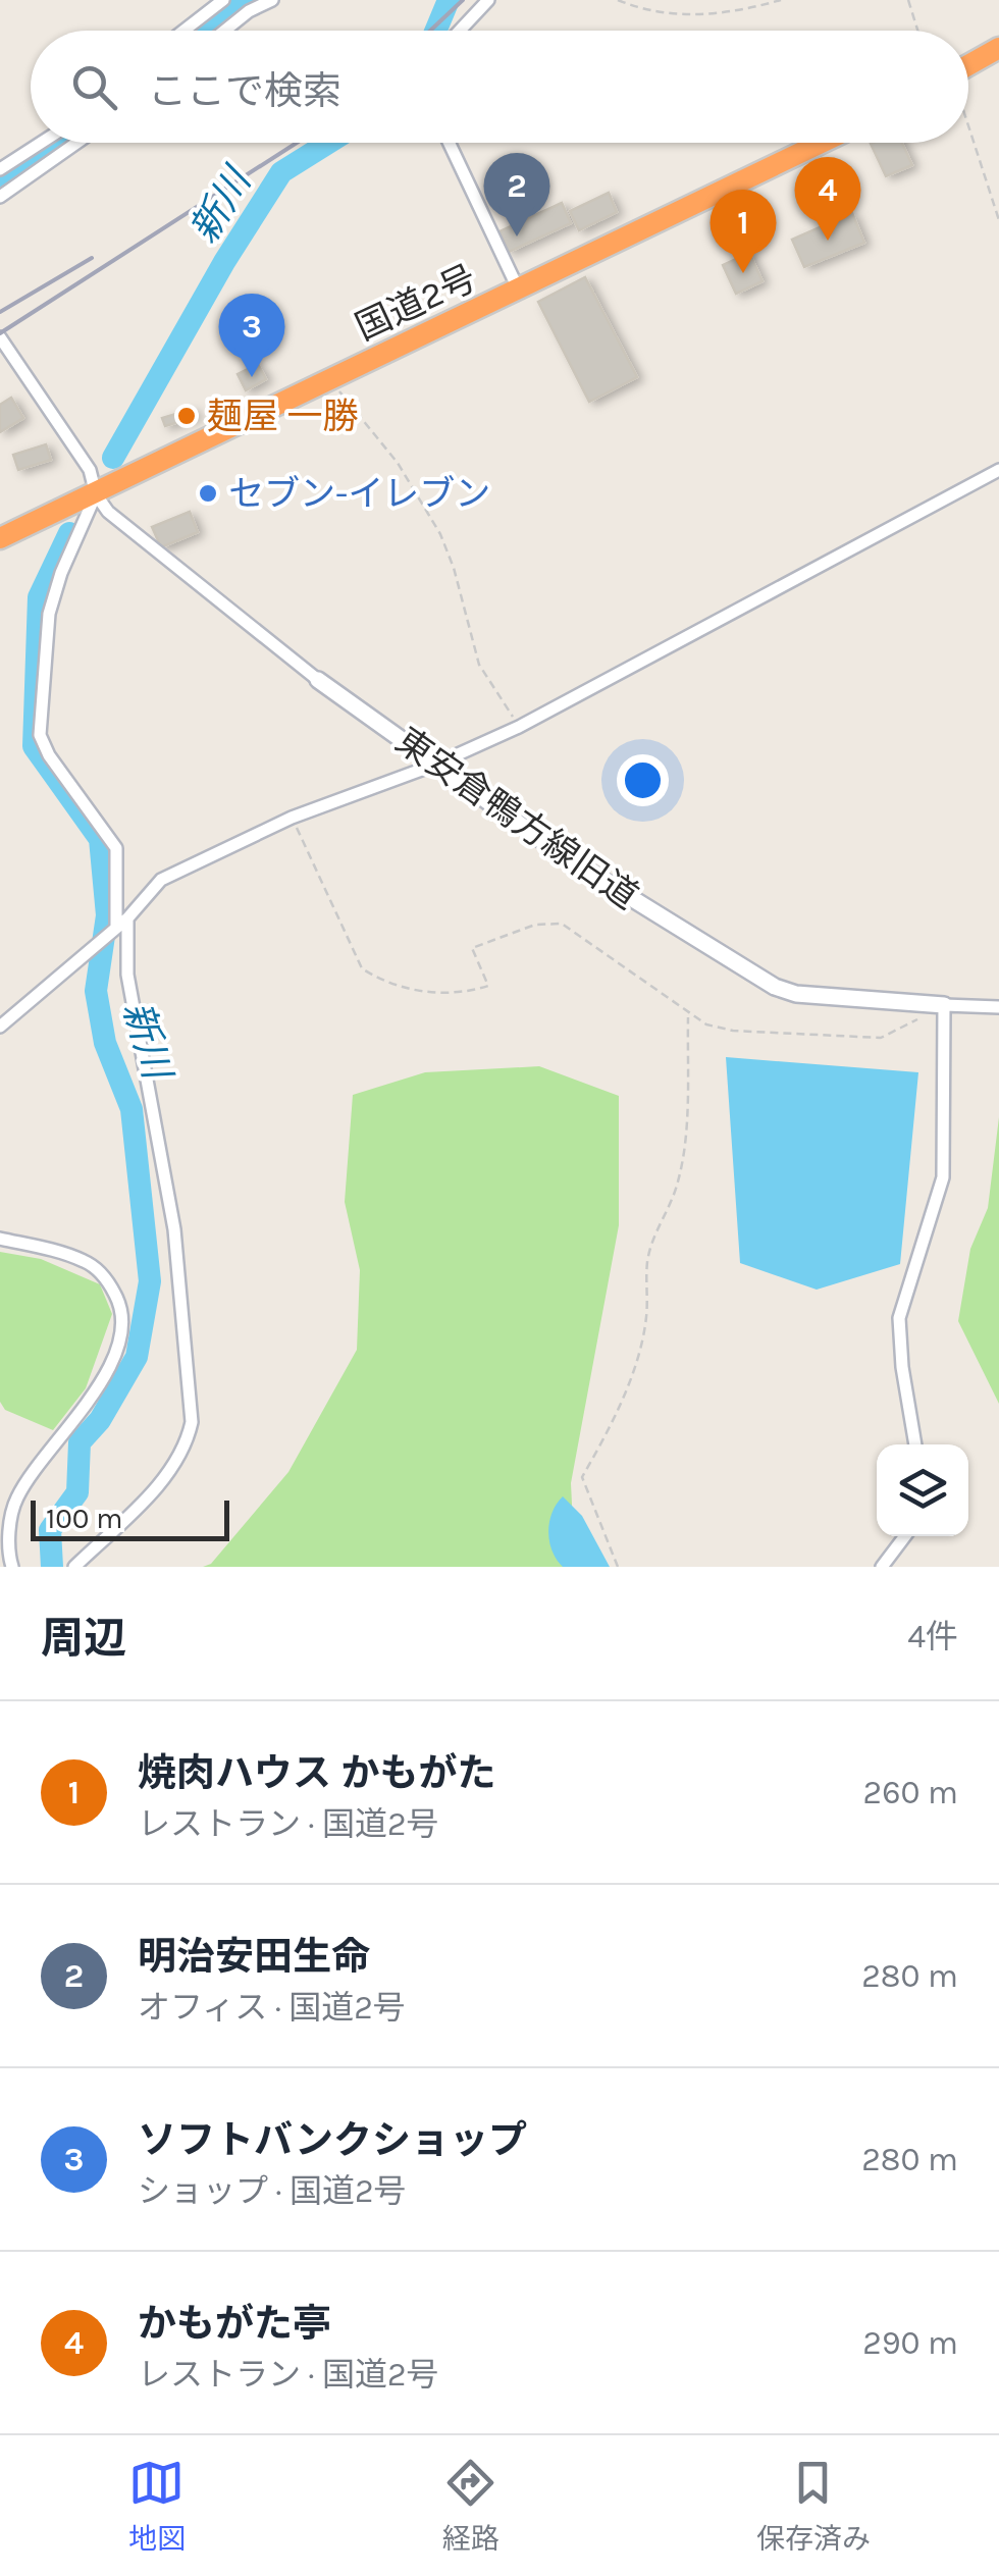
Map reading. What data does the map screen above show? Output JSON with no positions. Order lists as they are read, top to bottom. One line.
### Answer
{"streets":{"highway":["国道2号"],"street":["東安倉鴨方線旧道"]},"crossings":[["国道2号","東安倉鴨方線旧道"]],"water":["新川"],"places":["麺屋 一勝","セブン-イレブン"],"scale_bar":"100 m","page":{"search":"ここで検索","pins":["2","4","1","3"],"scale":"100 m","heading":["周辺","4件"],"list":[{"mark":"1","name":"焼肉ハウス かもがた","note":"レストラン · 国道2号","value":"260 m"},{"mark":"2","name":"明治安田生命","note":"オフィス · 国道2号","value":"280 m"},{"mark":"3","name":"ソフトバンクショップ","note":"ショップ · 国道2号","value":"280 m"},{"mark":"4","name":"かもがた亭","note":"レストラン · 国道2号","value":"290 m"}],"nav":["地図","経路","保存済み"]}}
